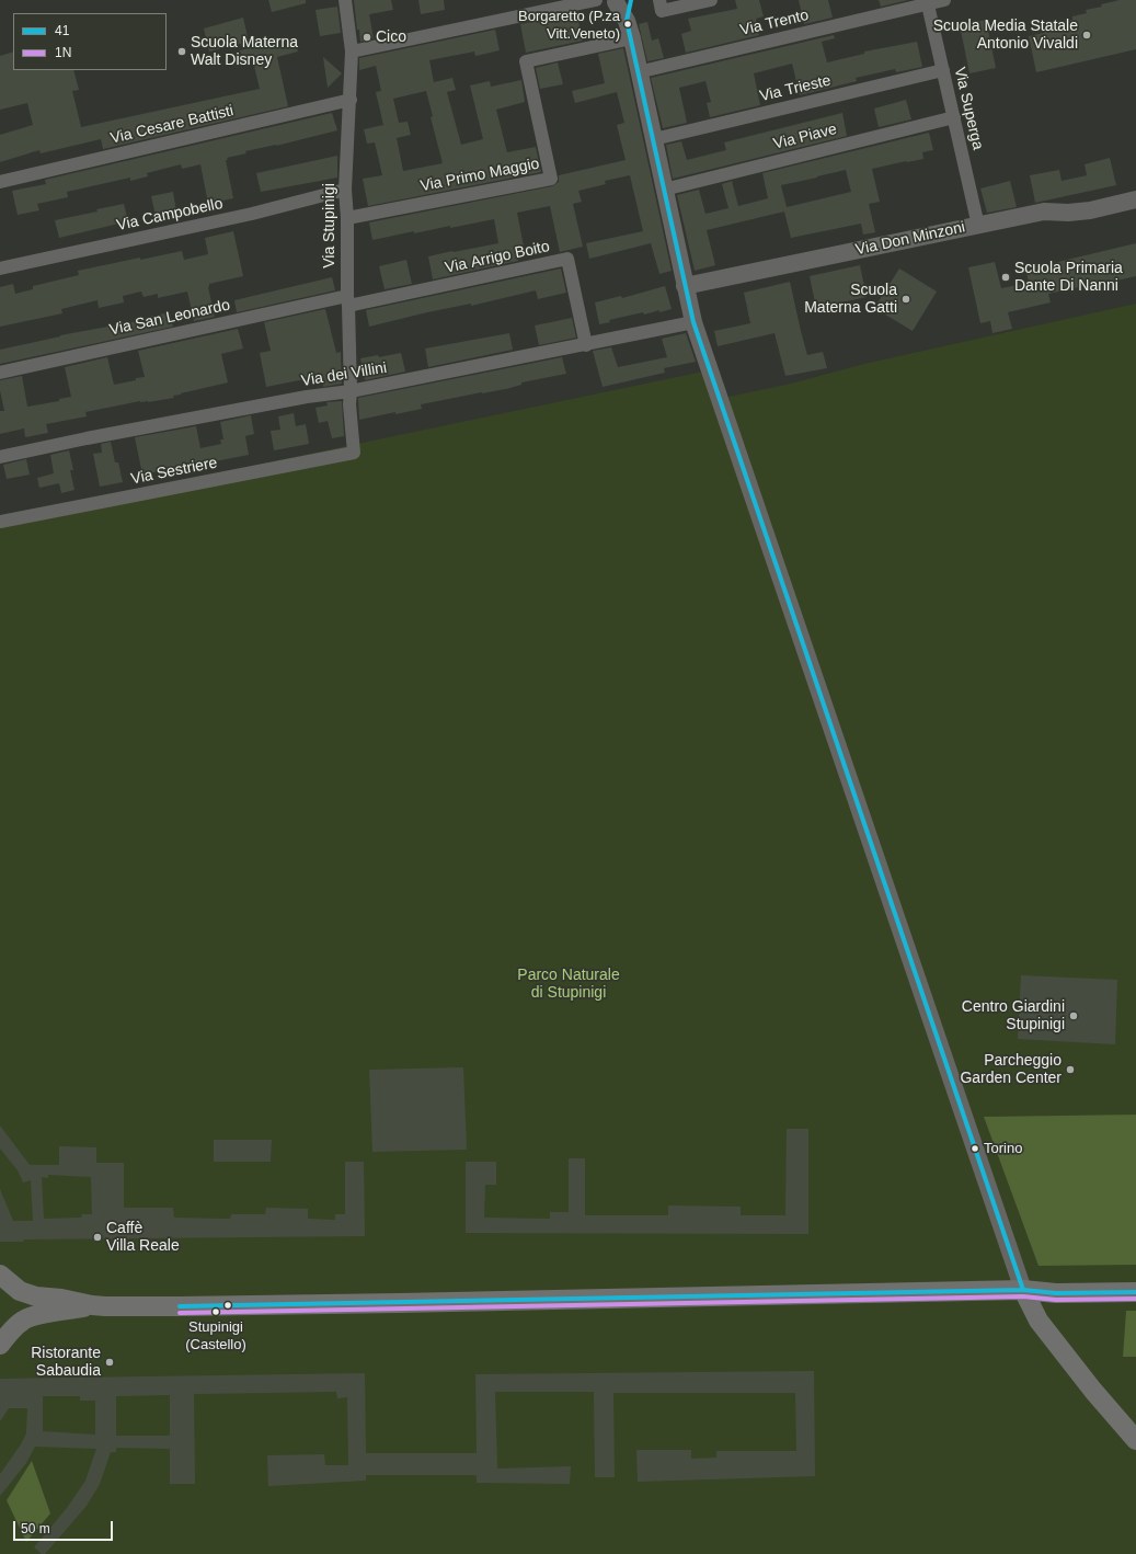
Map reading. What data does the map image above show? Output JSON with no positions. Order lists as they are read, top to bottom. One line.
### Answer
{"streets":{"street":["Via Trento","Via Trieste","Via Superga","Via Cesare Battisti","Via Piave","Via Primo Maggio","Via Campobello","Via Stupinigi","Via Don Minzoni","Via Arrigo Boito","Via San Leonardo","Via dei Villini","Via Sestriere"]},"crossings":[["Via Trento","Via Superga"],["Via Trieste","Via Superga"],["Via Superga","Via Piave"],["Via Superga","Via Don Minzoni"],["Via Cesare Battisti","Via Stupinigi"],["Via Primo Maggio","Via Stupinigi"],["Via Campobello","Via Stupinigi"],["Via Stupinigi","Via Arrigo Boito"],["Via Stupinigi","Via San Leonardo"],["Via Stupinigi","Via dei Villini"],["Via Stupinigi","Via Sestriere"],["Via Arrigo Boito","Via San Leonardo"],["Via Arrigo Boito","Via dei Villini"]],"parks":["Parco Naturale di Stupinigi"],"places":["Borgaretto (P.za Vitt.Veneto)","Scuola Media Statale Antonio Vivaldi","Cico","Scuola Materna Walt Disney","Scuola Primaria Dante Di Nanni","Scuola Materna Gatti","Centro Giardini Stupinigi","Parcheggio Garden Center","Torino","Caffè Villa Reale","Stupinigi (Castello)","Ristorante Sabaudia"],"lines":["transit line 41","transit line 1N"],"legend":["41","1N"],"scale_bar":"50 m"}
